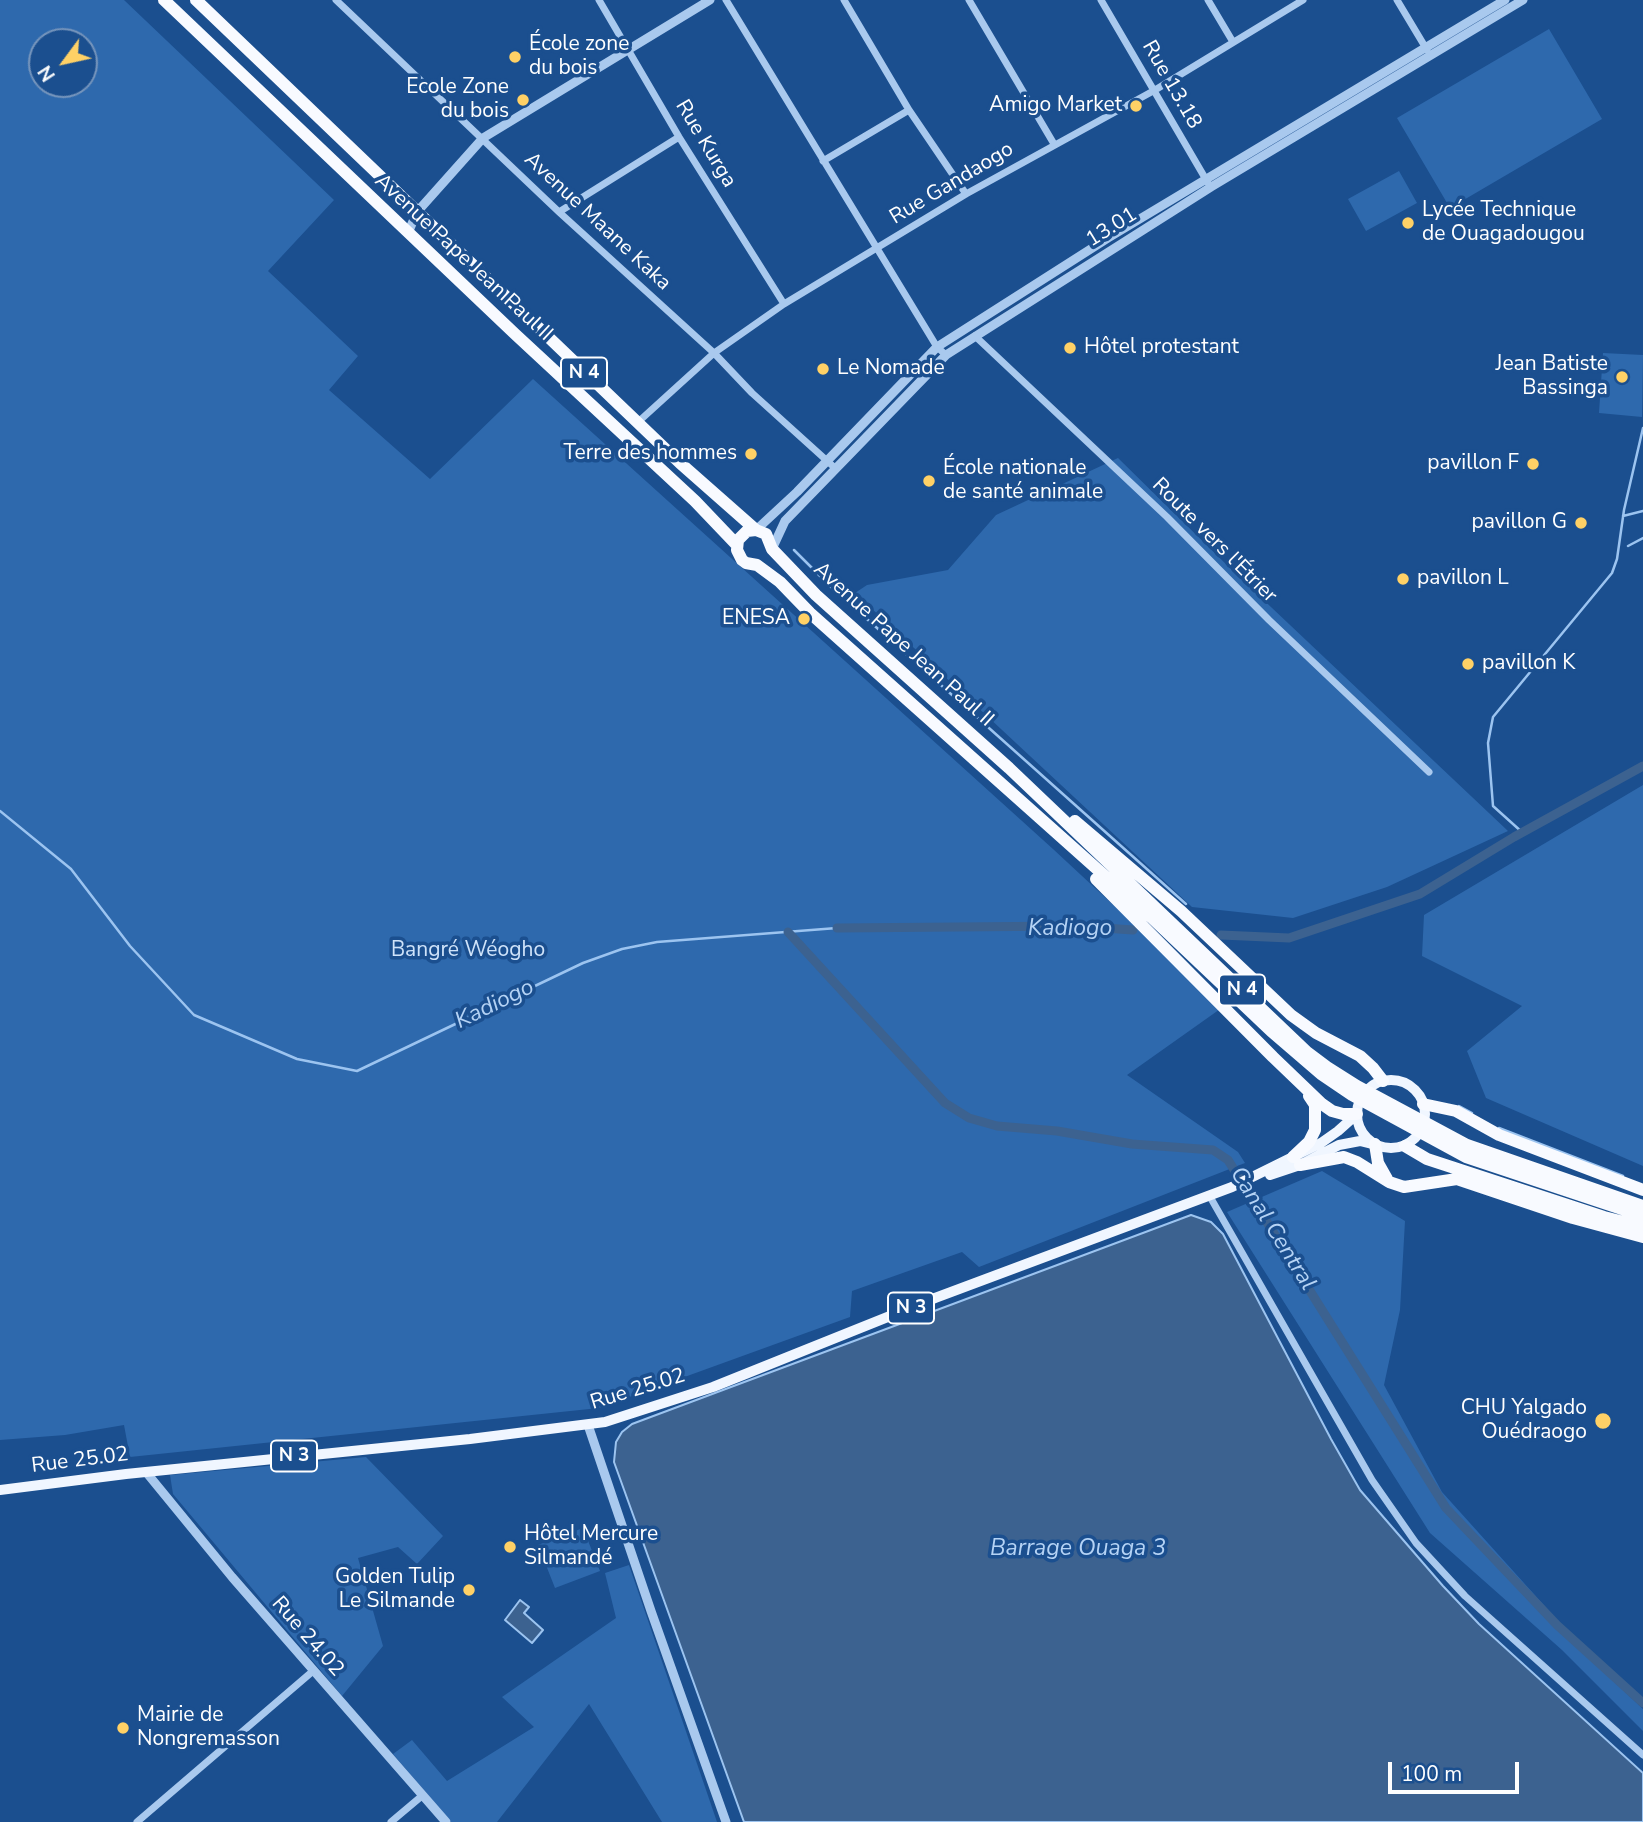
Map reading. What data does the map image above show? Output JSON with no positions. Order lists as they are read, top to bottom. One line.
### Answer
{"streets":{"highway":["Avenue Pape Jean Paul II","N 4"],"main road":["N 3","Rue 25.02"],"street":["Rue 13.18","Rue Kurga","Rue Gandaogo","Avenue Maane Kaka","13.01","Route vers l'Étrier","Rue 24.02"]},"crossings":[["Rue 13.18","Rue Gandaogo"],["Rue 13.18","13.01"],["Rue Kurga","Rue Gandaogo"],["Rue Gandaogo","Avenue Maane Kaka"],["Rue Gandaogo","Avenue Pape Jean Paul II"],["Avenue Maane Kaka","13.01"],["13.01","Avenue Pape Jean Paul II"],["13.01","Route vers l'Étrier"],["Avenue Pape Jean Paul II","N 4"],["N 3","Rue 25.02"],["Rue 25.02","Rue 24.02"]],"water":["Kadiogo","Canal Central","Barrage Ouaga 3"],"parks":["Bangré Wéogho"],"places":["École zone du bois","Ecole Zone du bois","Amigo Market","Lycée Technique de Ouagadougou","Hôtel protestant","Le Nomade","Jean Batiste Bassinga","Terre des hommes","pavillon F","École nationale de santé animale","pavillon G","pavillon L","ENESA","pavillon K","CHU Yalgado Ouédraogo","Hôtel Mercure Silmandé","Golden Tulip Le Silmande","Mairie de Nongremasson"],"scale_bar":"100 m","north":"bottom left"}
